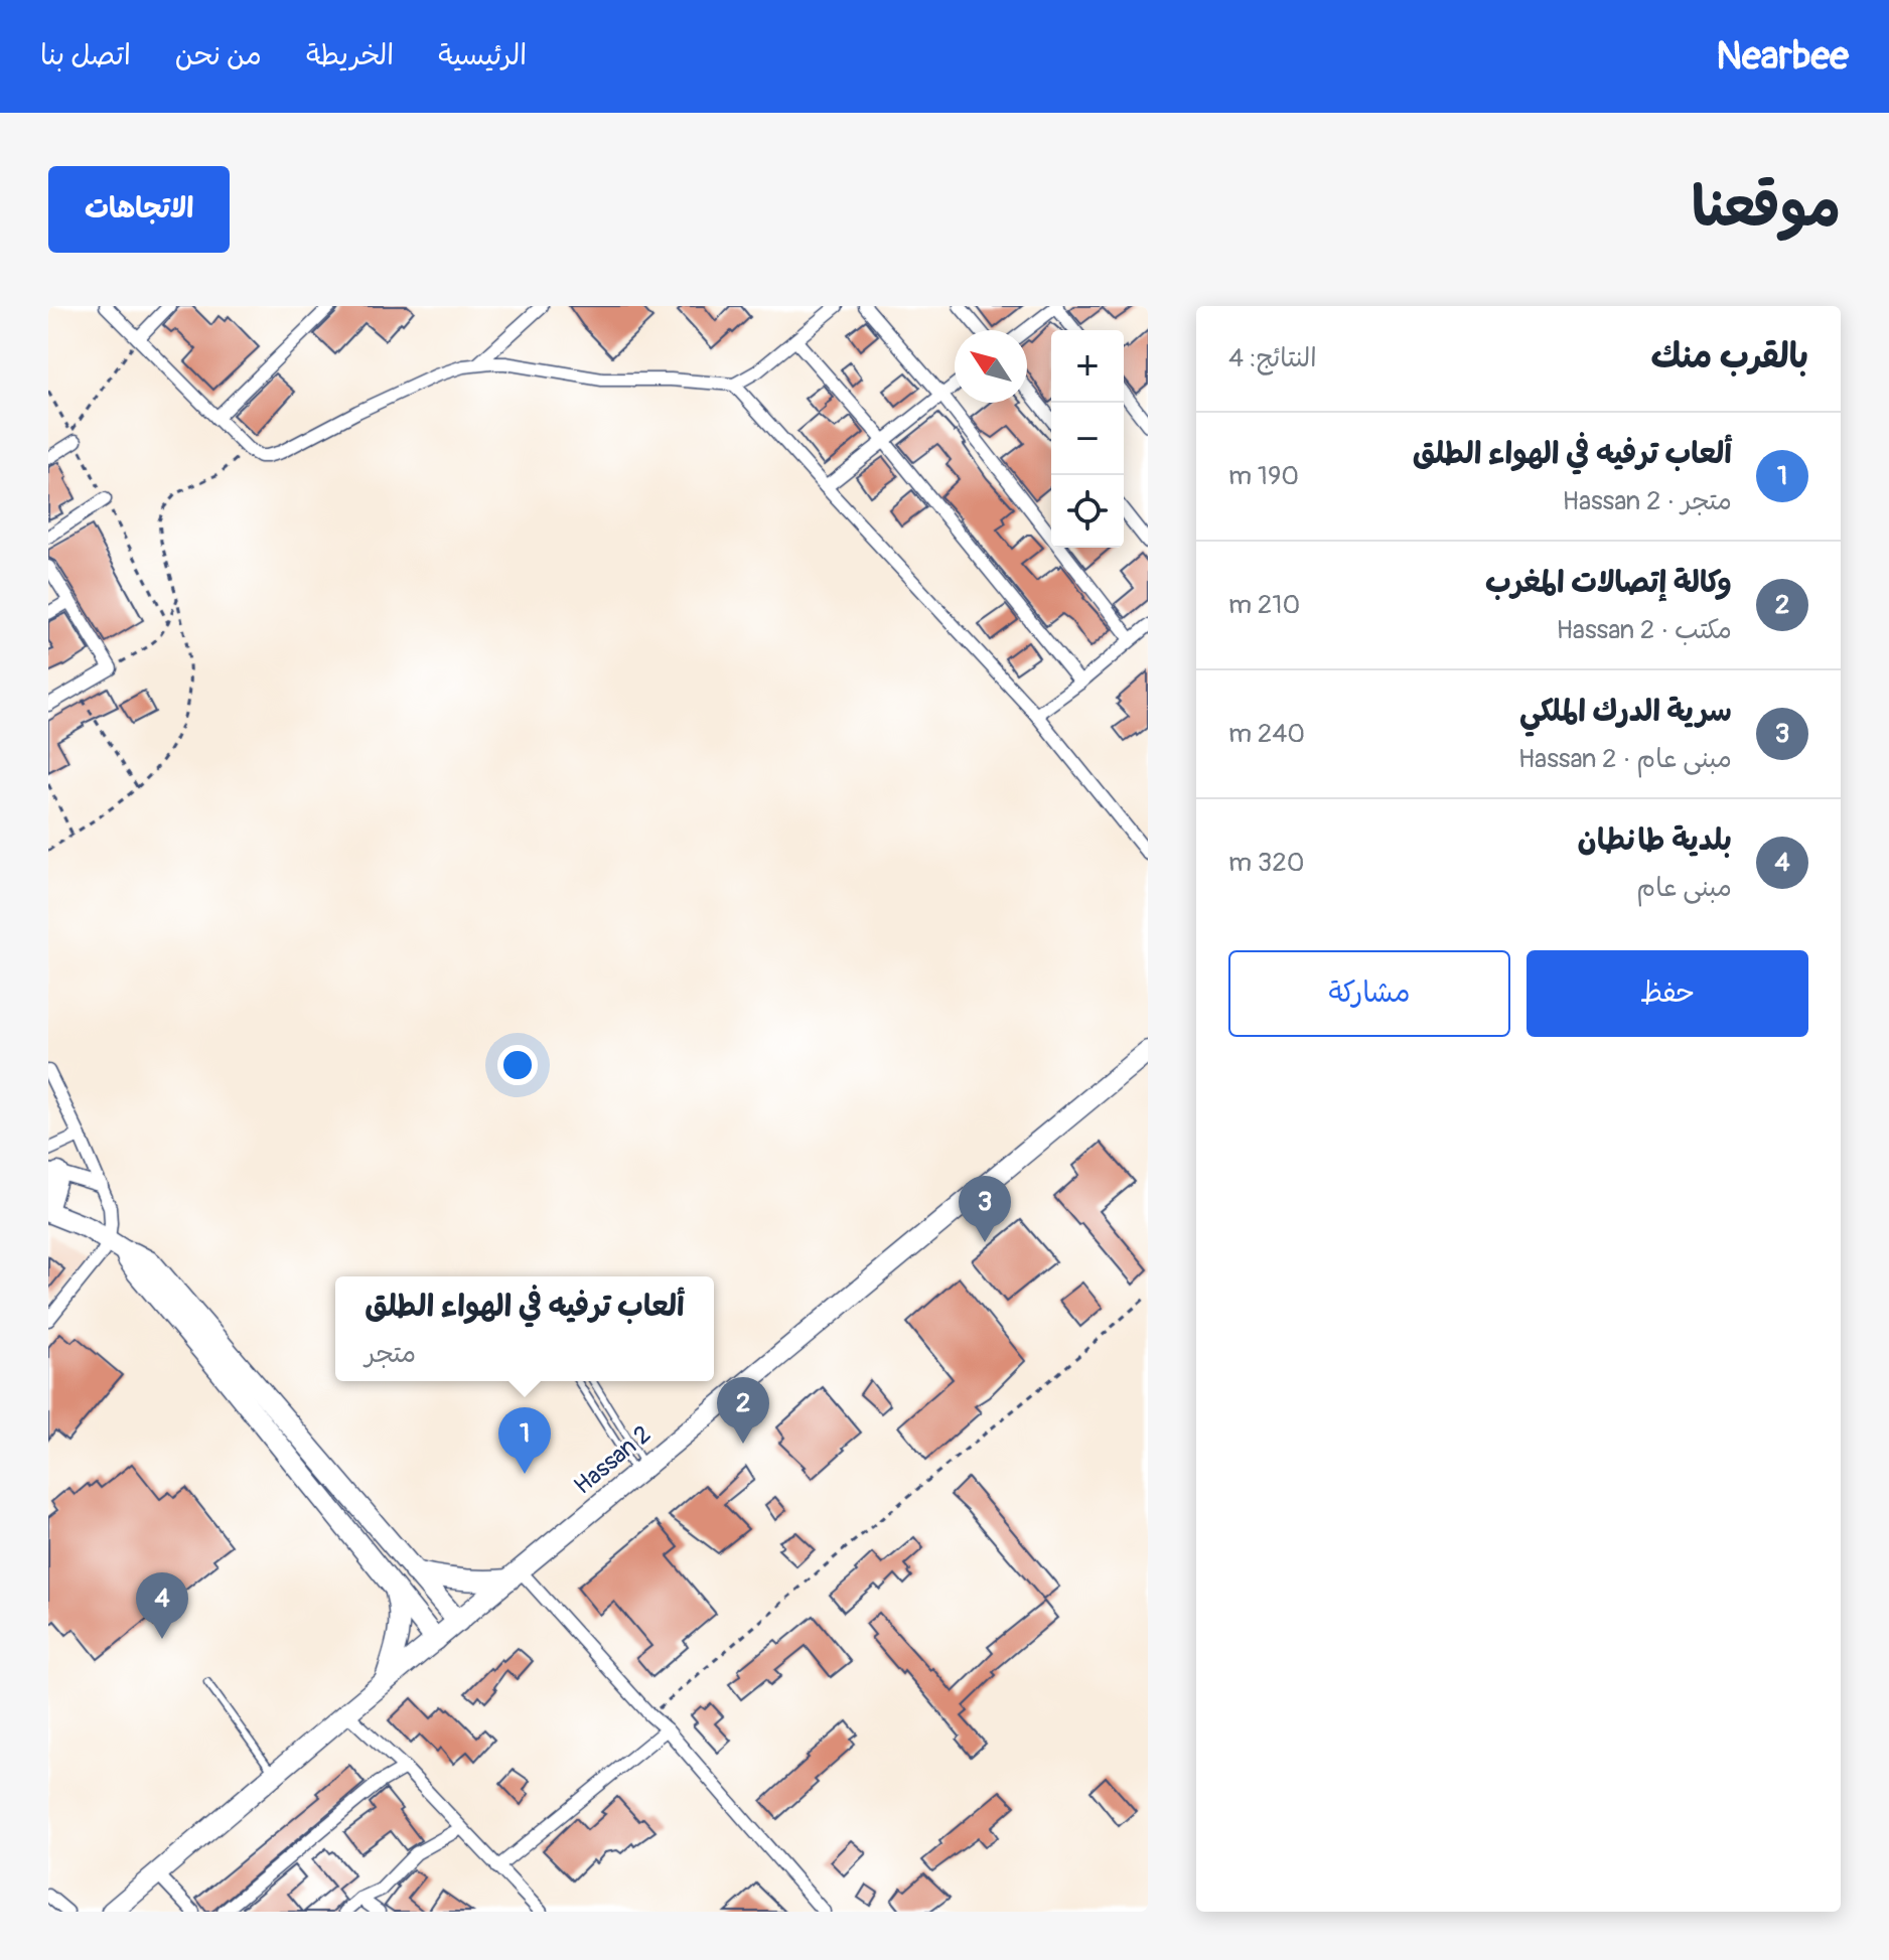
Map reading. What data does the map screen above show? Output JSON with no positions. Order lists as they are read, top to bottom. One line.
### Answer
{"streets":{"main road":["Hassan 2"]},"north":"top left","page":{"header":"Nearbee","nav":["الرئيسية","الخريطة","من نحن","اتصل بنا"],"title":"موقعنا","buttons":["الاتجاهات",["حفظ","مشاركة"]],"heading":["بالقرب منك","النتائج: 4"],"map_buttons":["+","−"],"list":[{"mark":"1","name":"ألعاب ترفيه في الهواء الطلق","note":"متجر · Hassan 2","value":"190 m"},{"mark":"2","name":"وكالة إتصالات المغرب","note":"مكتب · Hassan 2","value":"210 m"},{"mark":"3","name":"سرية الدرك الملكي","note":"مبنى عام · Hassan 2","value":"240 m"},{"mark":"4","name":"بلدية طانطان","note":"مبنى عام","value":"320 m"}],"pins":["3","2","1","4"],"popup":["ألعاب ترفيه في الهواء الطلق","متجر"]}}
